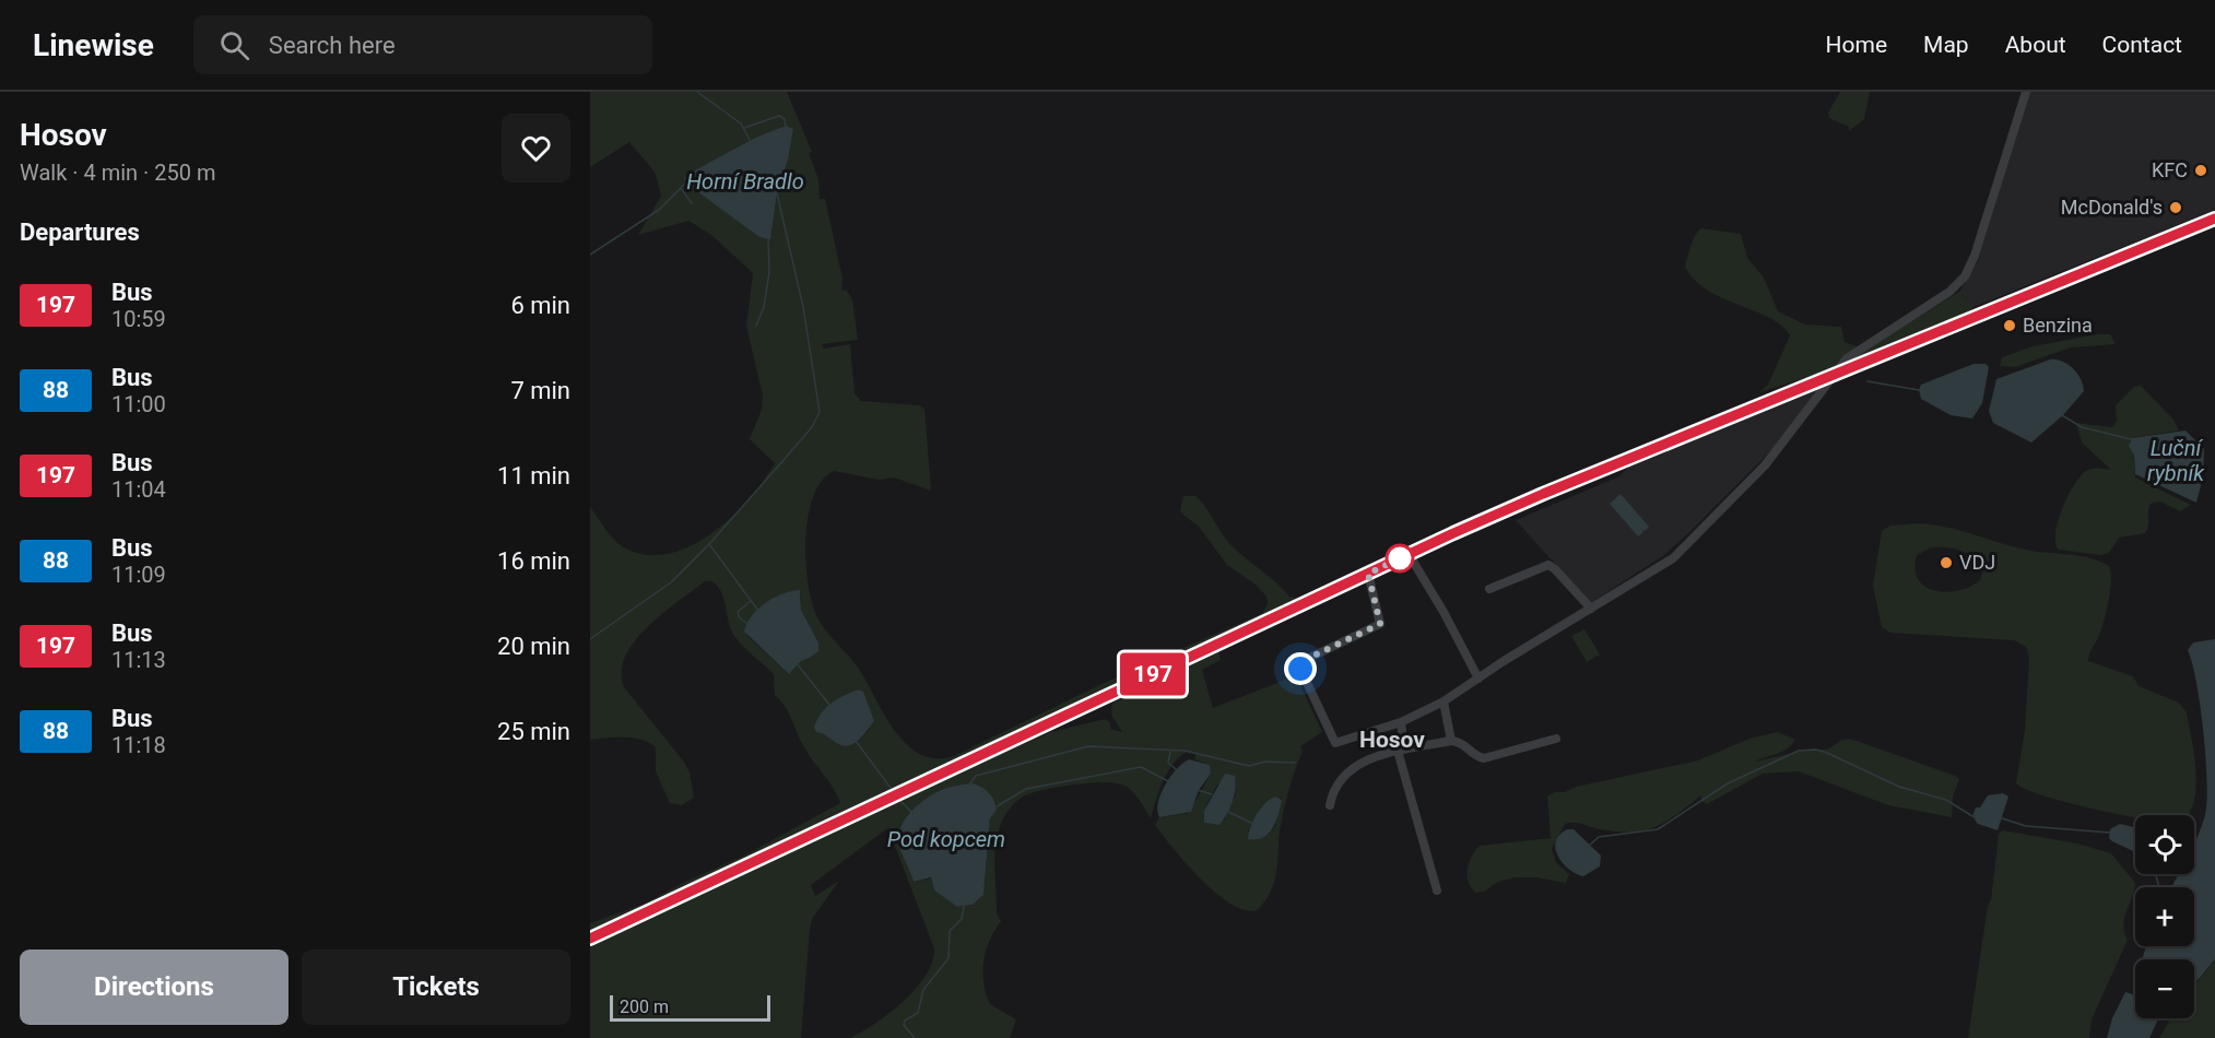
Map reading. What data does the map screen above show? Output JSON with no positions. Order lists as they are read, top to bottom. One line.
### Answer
{"districts":["Hosov"],"water":["Horní Bradlo","Luční rybník","Pod kopcem"],"places":["KFC","McDonald's","Benzina","VDJ"],"lines":["bus line 197"],"scale_bar":"200 m","page":{"header":"Linewise","search":"Search here","nav":["Home","Map","About","Contact"],"heading":[["Hosov","Walk · 4 min · 250 m"],"Departures"],"on_map":"197","list":[{"mark":"197","name":"Bus","note":"10:59","value":"6 min"},{"mark":"88","name":"Bus","note":"11:00","value":"7 min"},{"mark":"197","name":"Bus","note":"11:04","value":"11 min"},{"mark":"88","name":"Bus","note":"11:09","value":"16 min"},{"mark":"197","name":"Bus","note":"11:13","value":"20 min"},{"mark":"88","name":"Bus","note":"11:18","value":"25 min"}],"map_buttons":["+","−"],"buttons":["Directions","Tickets"],"scale":"200 m"}}
